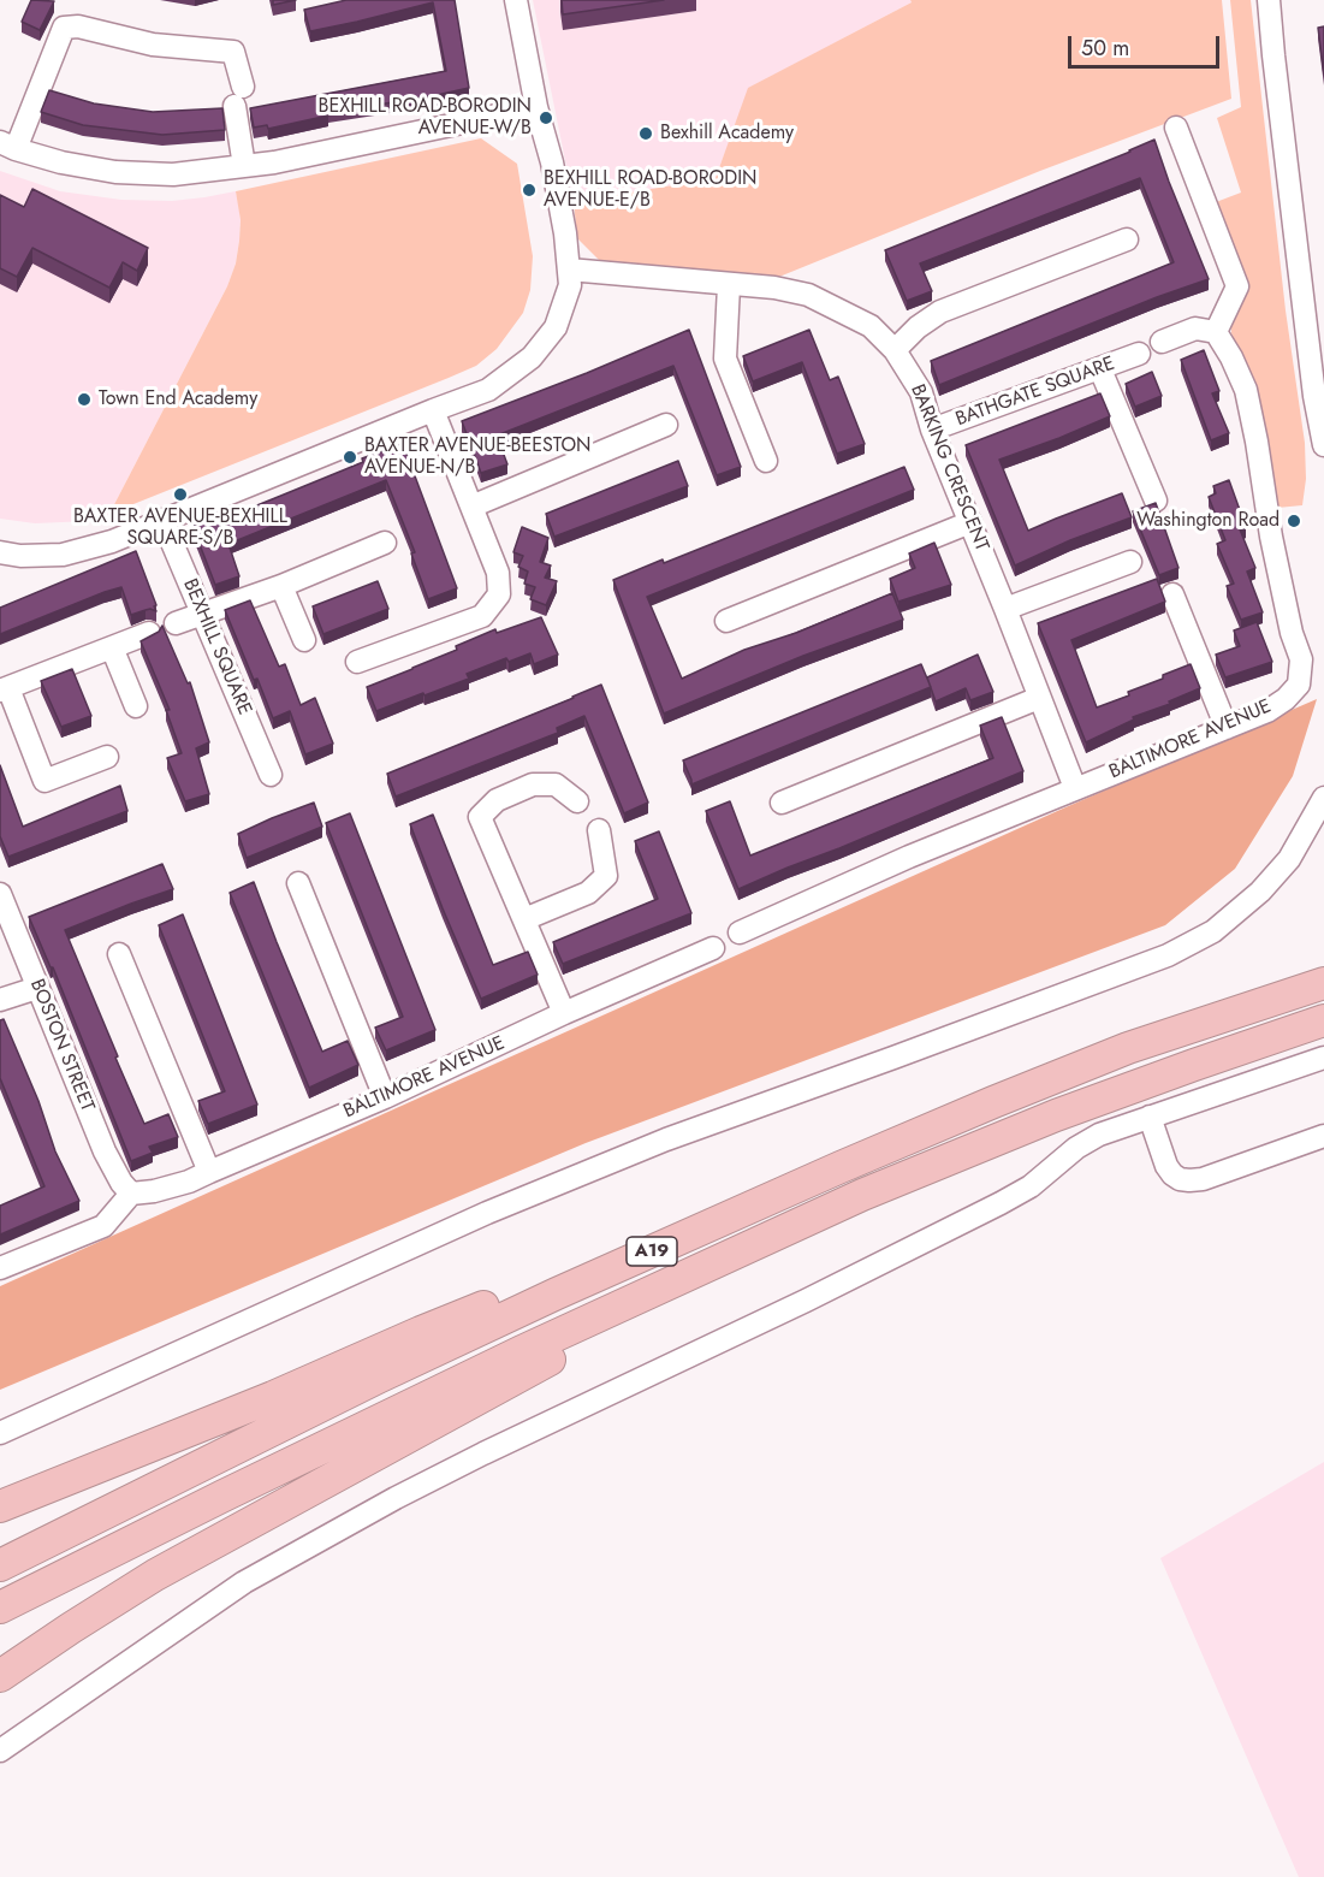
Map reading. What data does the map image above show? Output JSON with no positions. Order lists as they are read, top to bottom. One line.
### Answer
{"streets":{"highway":["A19"],"street":["BATHGATE SQUARE","BARKING CRESCENT","BEXHILL SQUARE","BALTIMORE AVENUE","BOSTON STREET"]},"crossings":[["BATHGATE SQUARE","BARKING CRESCENT"],["BARKING CRESCENT","BALTIMORE AVENUE"],["BALTIMORE AVENUE","BOSTON STREET"]],"places":["BEXHILL ROAD-BORODIN AVENUE-W/B","Bexhill Academy","BEXHILL ROAD-BORODIN AVENUE-E/B","Town End Academy","BAXTER AVENUE-BEESTON AVENUE-N/B","BAXTER AVENUE-BEXHILL SQUARE-S/B","Washington Road"],"scale_bar":"50 m"}
